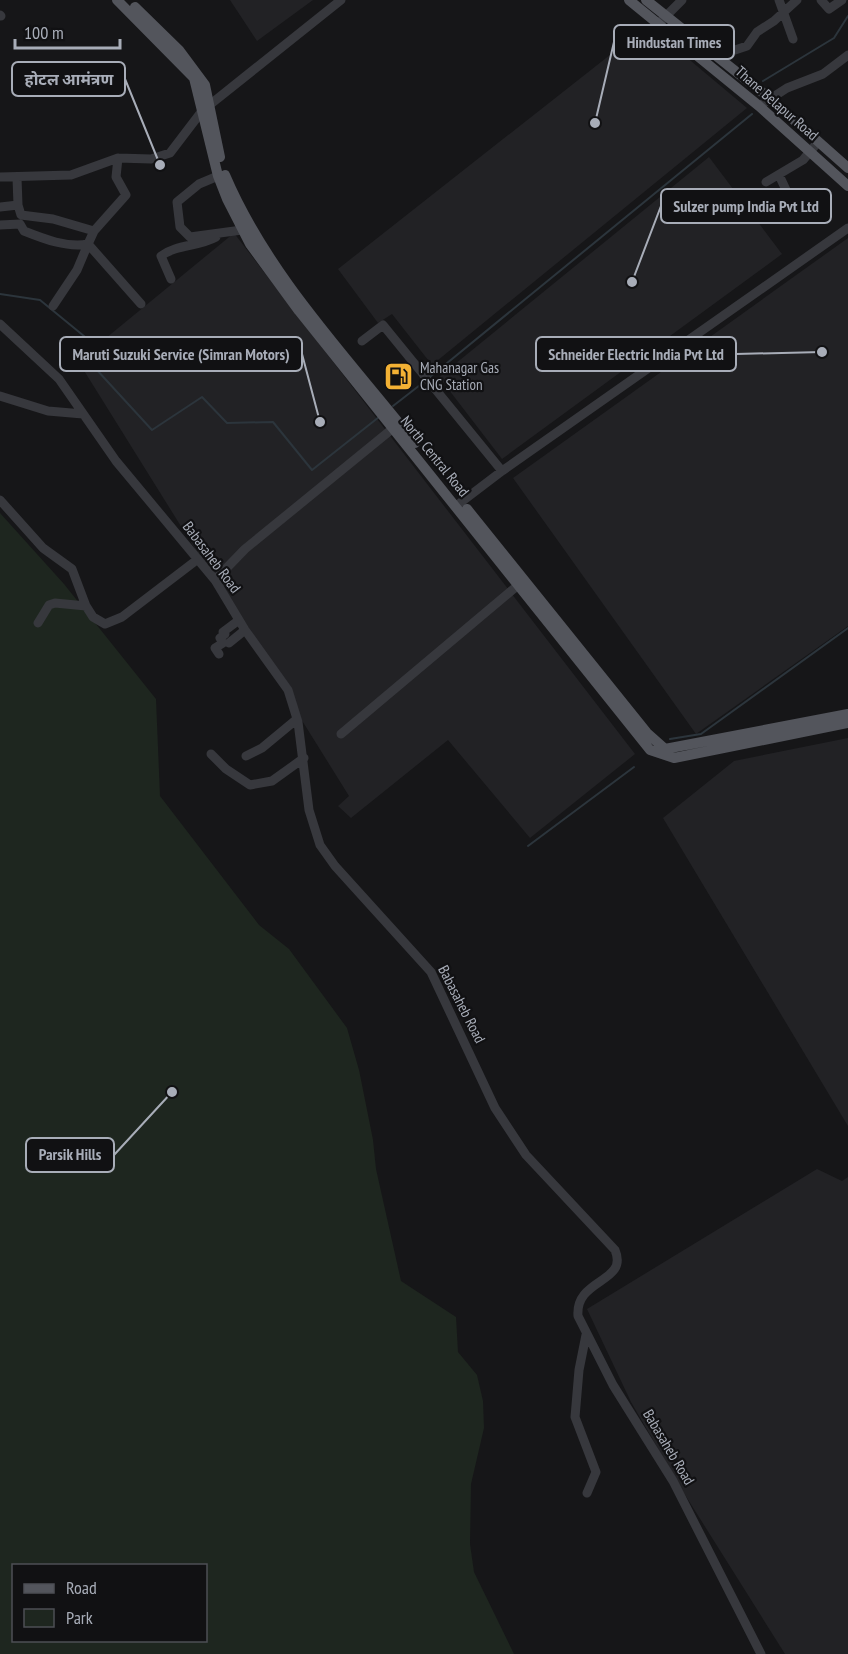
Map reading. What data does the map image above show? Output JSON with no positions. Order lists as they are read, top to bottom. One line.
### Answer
{"streets":{"main road":["Thane Belapur Road","North Central Road"],"street":["Babasaheb Road"]},"places":{"other":["Hindustan Times","होटल आमंत्रण","Sulzer pump India Pvt Ltd","Schneider Electric India Pvt Ltd","Maruti Suzuki Service (Simran Motors)","Parsik Hills"],"fuel station":["Mahanagar Gas CNG Station"]},"legend":["Road","Park"],"scale_bar":"100 m"}
